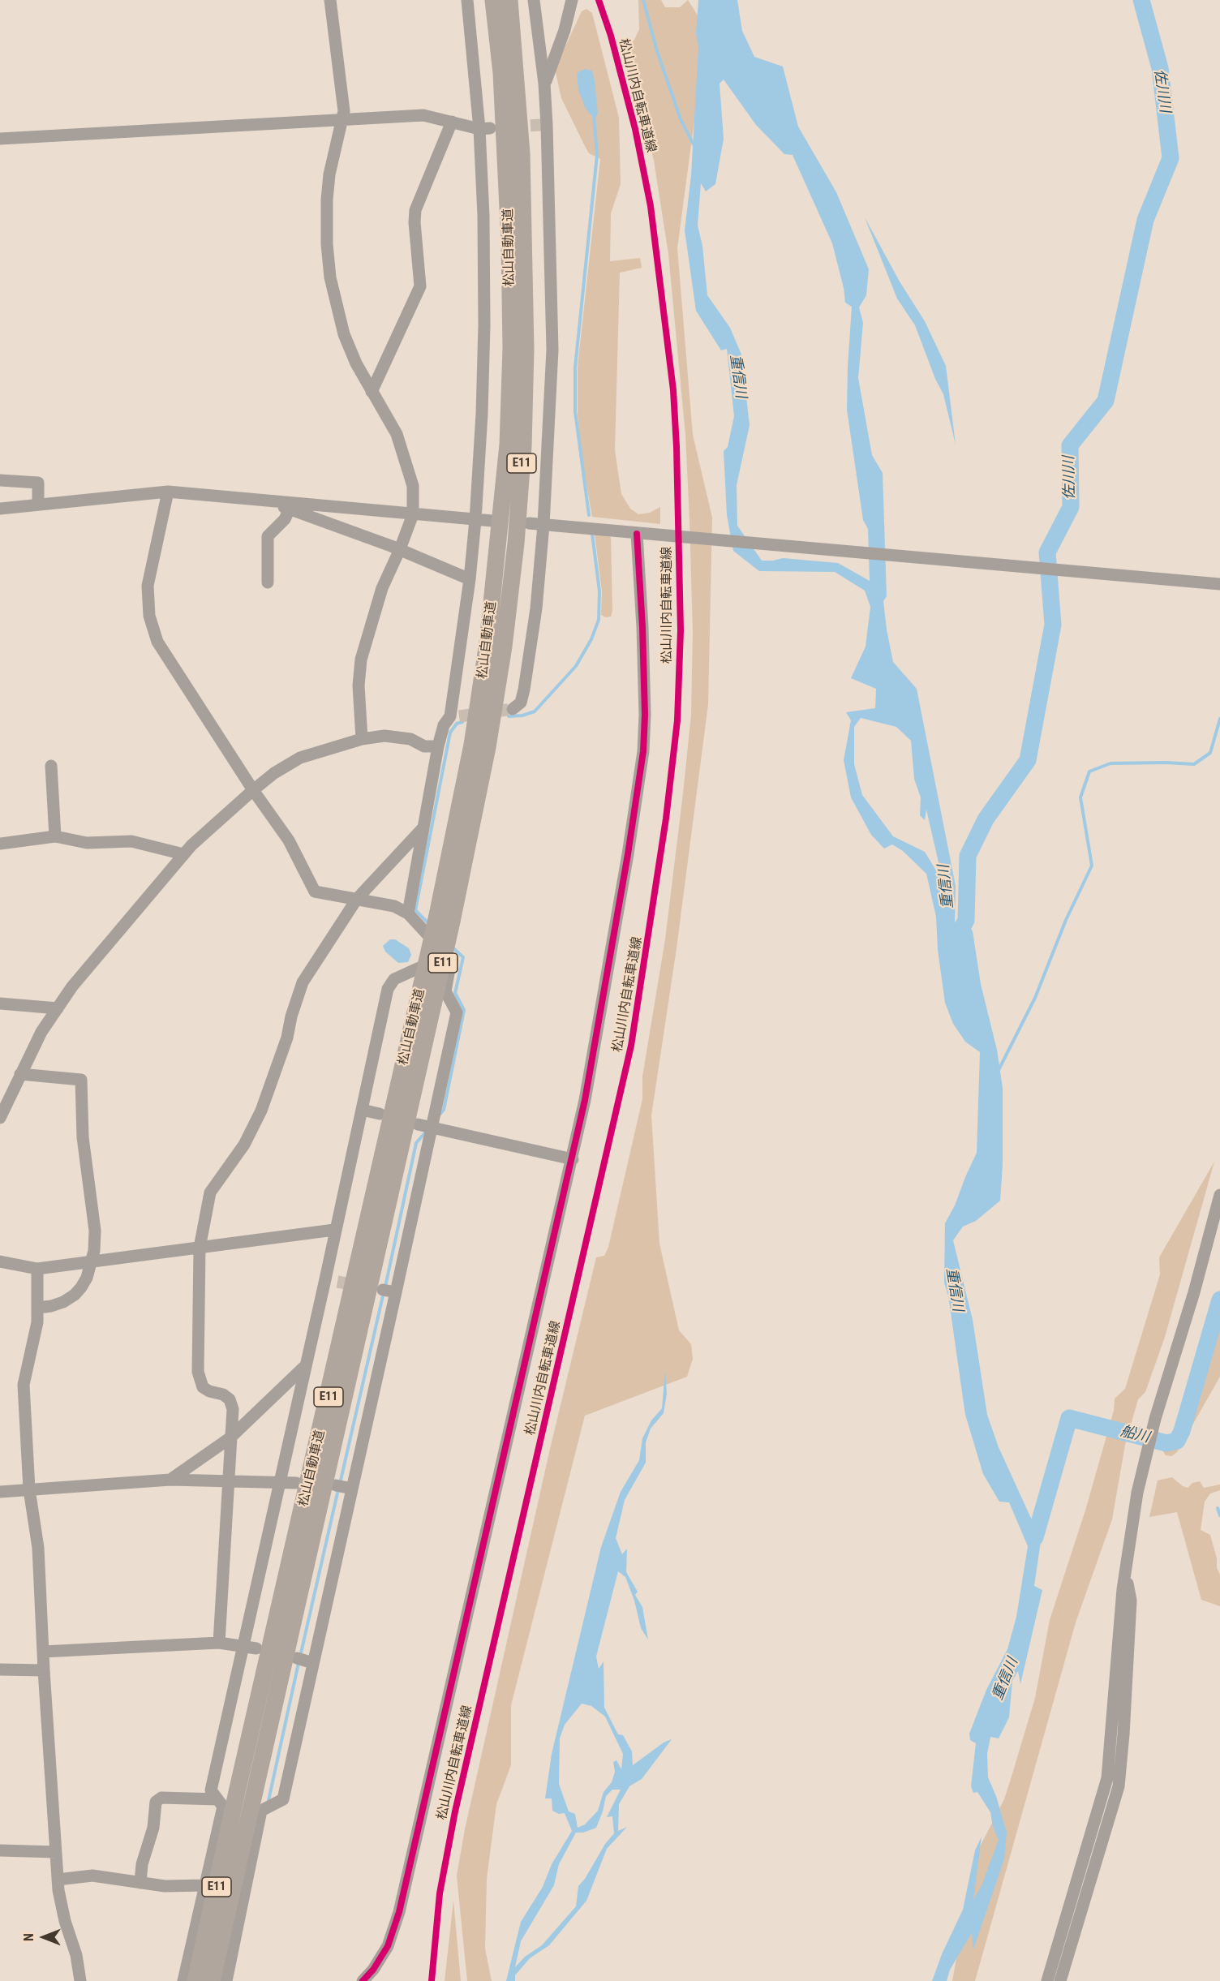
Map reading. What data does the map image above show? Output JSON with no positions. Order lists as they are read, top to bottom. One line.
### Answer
{"streets":{"highway":["松山自動車道","E11"],"cycle path":["松山川内自転車道線"]},"water":["佐川川","重信川","船川"],"north":"left"}
